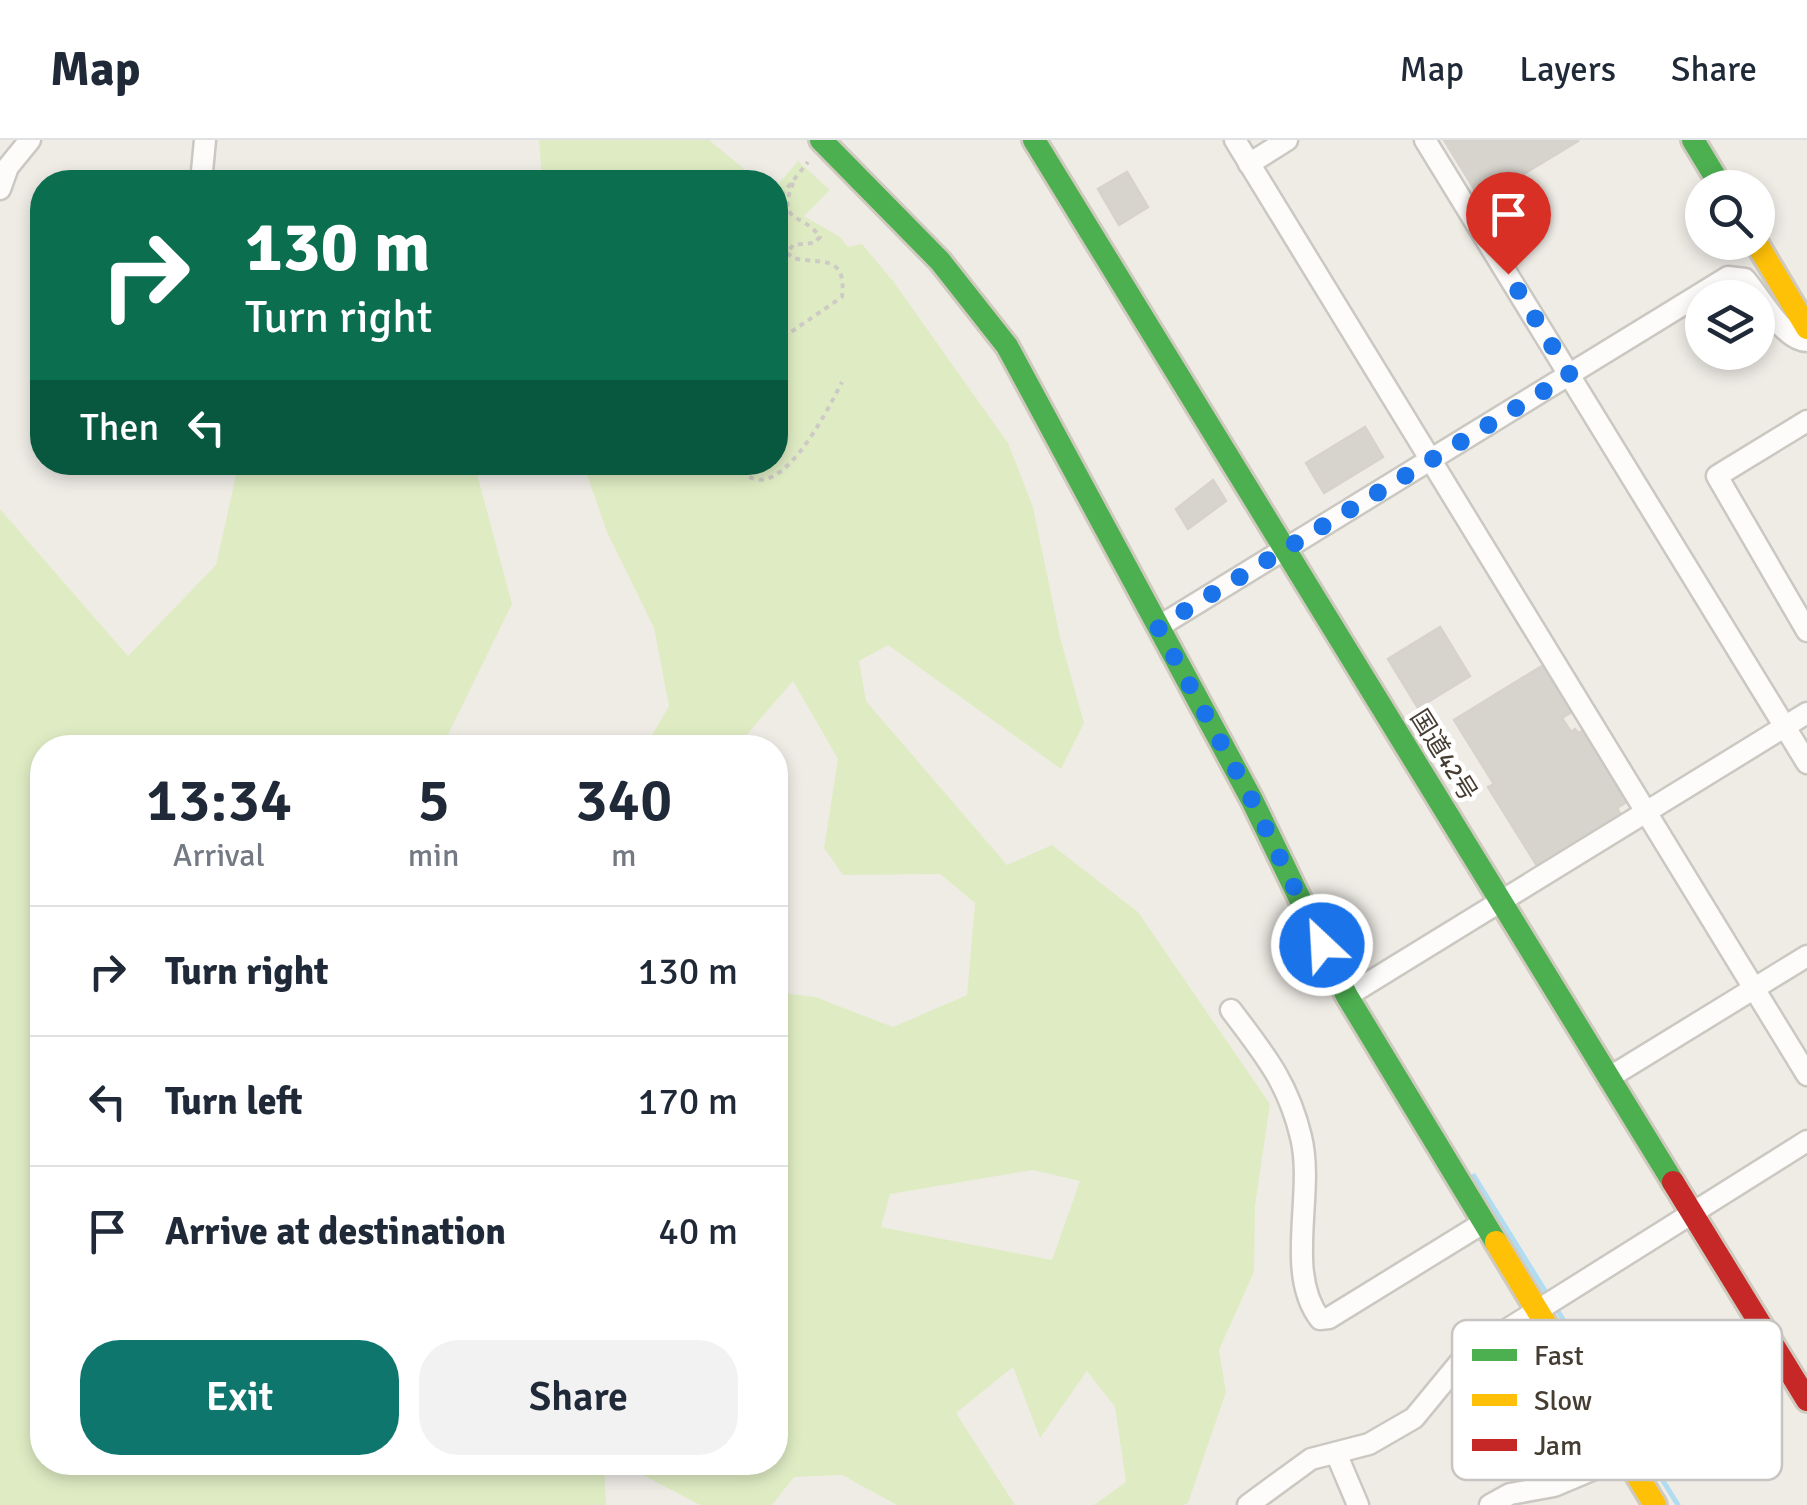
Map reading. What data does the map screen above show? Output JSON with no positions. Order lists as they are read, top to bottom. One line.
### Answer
{"streets":{"main road":["国道42号"]},"legend":["Fast","Slow","Jam"],"page":{"header":"Map","nav":["Map","Layers","Share"],"turn":["130 m","Turn right"],"then":"Then","eta":["13:34","Arrival","5","min","340","m"],"list":[{"name":"Turn right","value":"130 m"},{"name":"Turn left","value":"170 m"},{"name":"Arrive at destination","value":"40 m"}],"buttons":["Exit","Share"]}}
